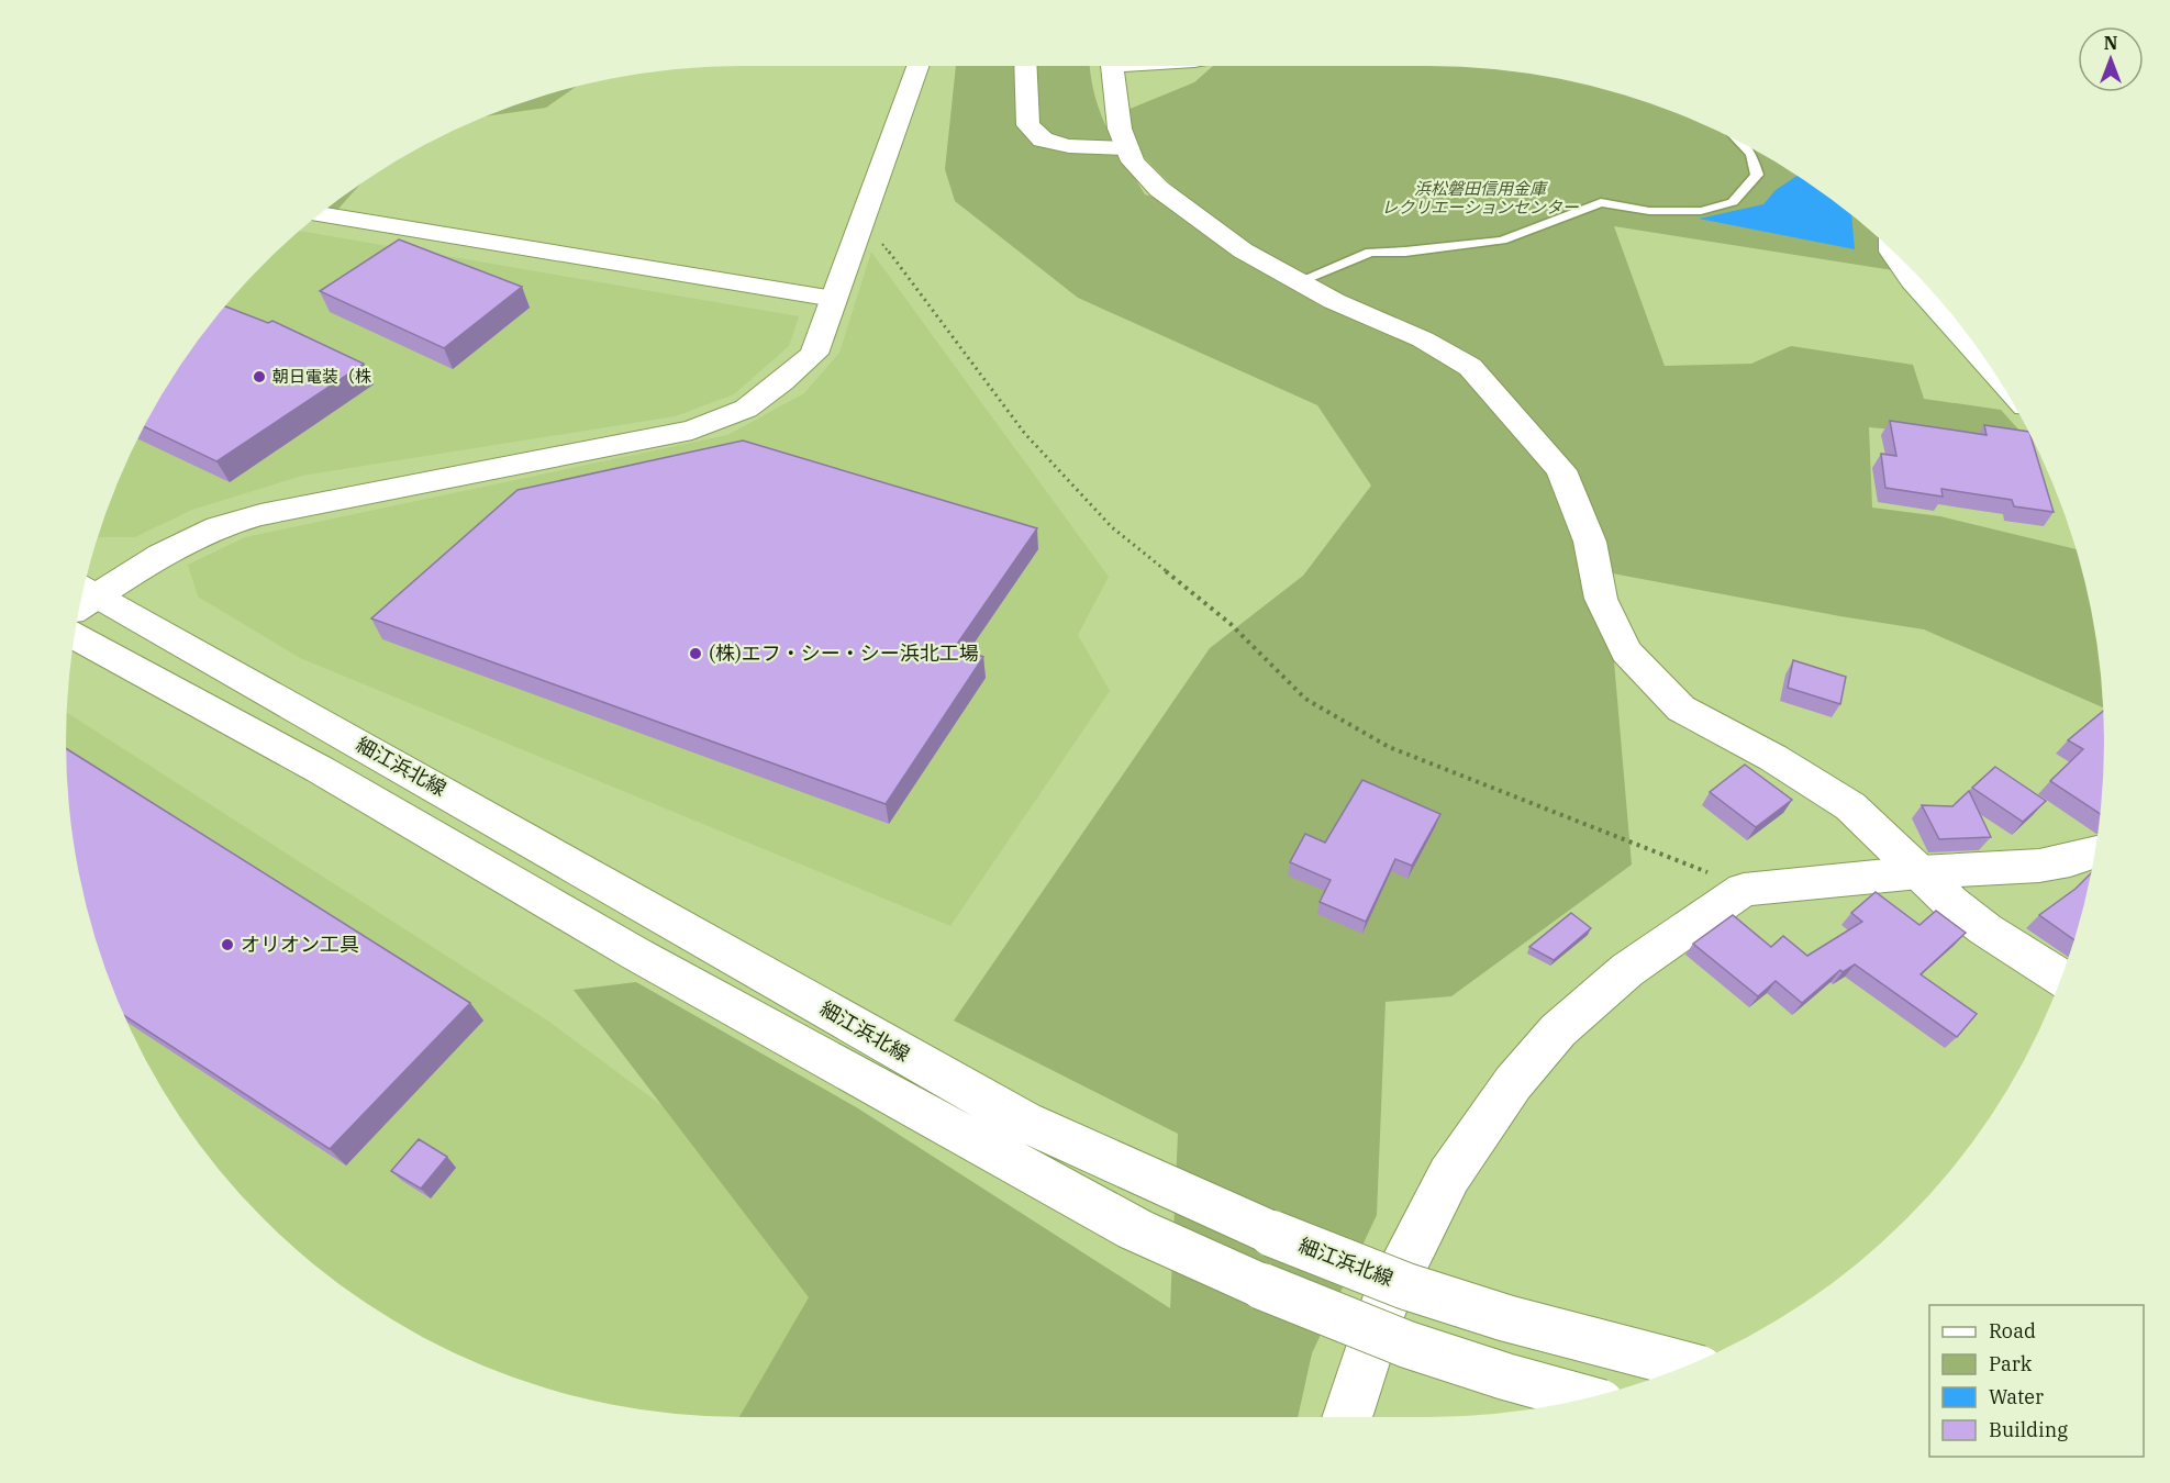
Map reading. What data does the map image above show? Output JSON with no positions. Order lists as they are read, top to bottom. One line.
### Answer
{"streets":{"street":["細江浜北線"]},"parks":["浜松磐田信用金庫 レクリエーションセンター"],"places":["朝日電装（株","(株)エフ・シー・シー浜北工場","オリオン工具"],"legend":["Road","Park","Water","Building"],"north":"top"}
